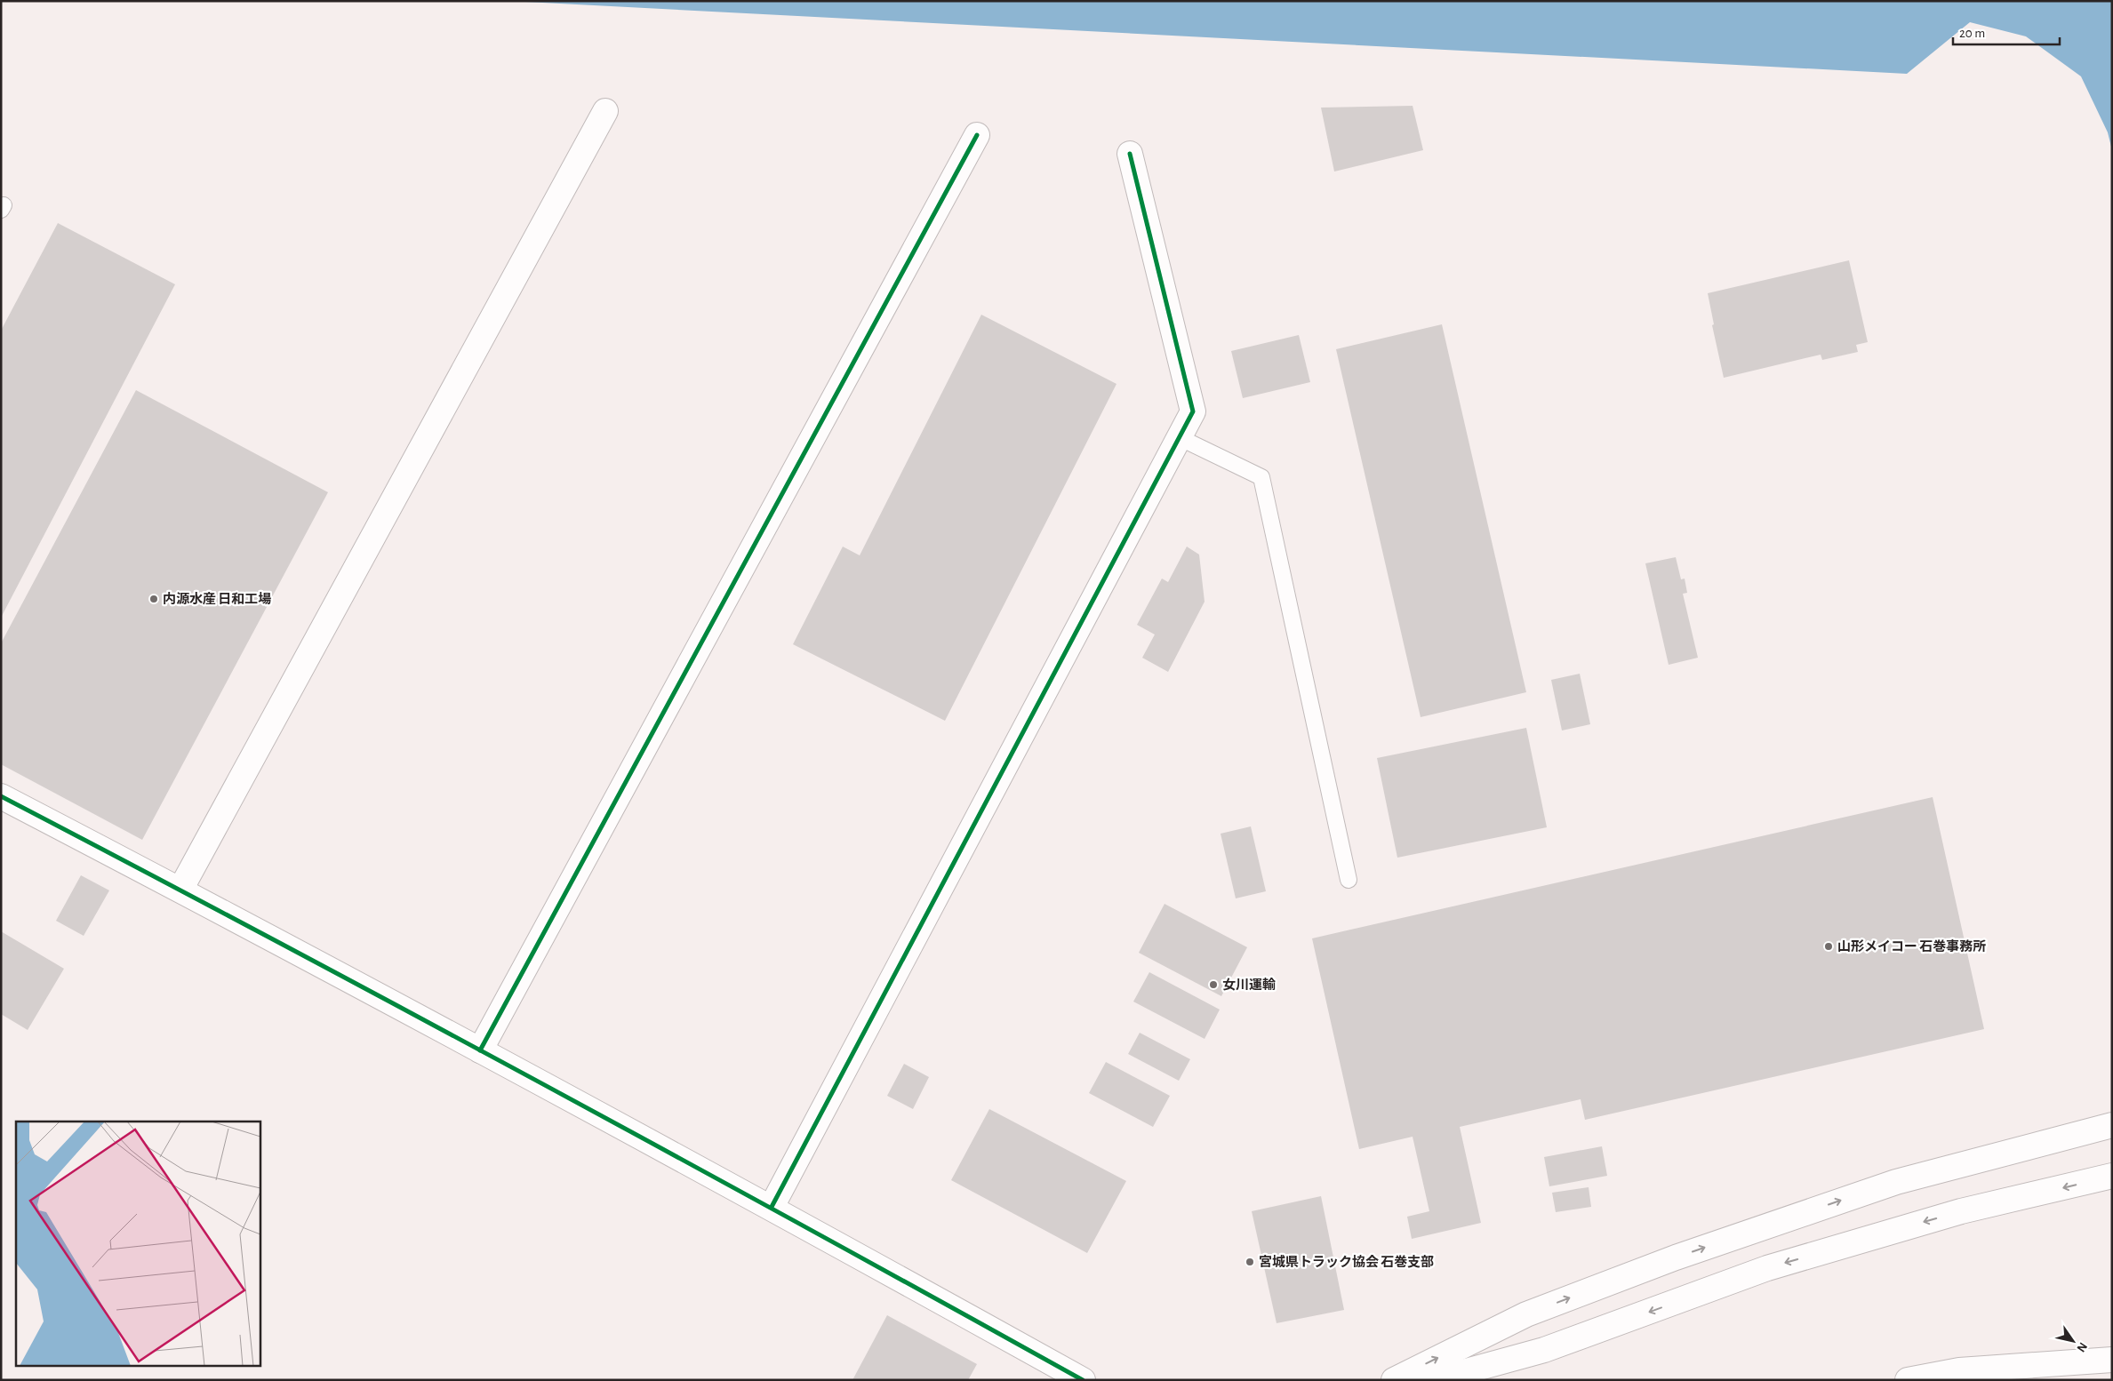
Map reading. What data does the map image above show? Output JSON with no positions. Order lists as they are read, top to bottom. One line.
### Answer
{"places":["内源水産 日和工場","山形メイコー 石巻事務所","女川運輸","宮城県トラック協会 石巻支部"],"scale_bar":"20 m","north":"bottom right"}
